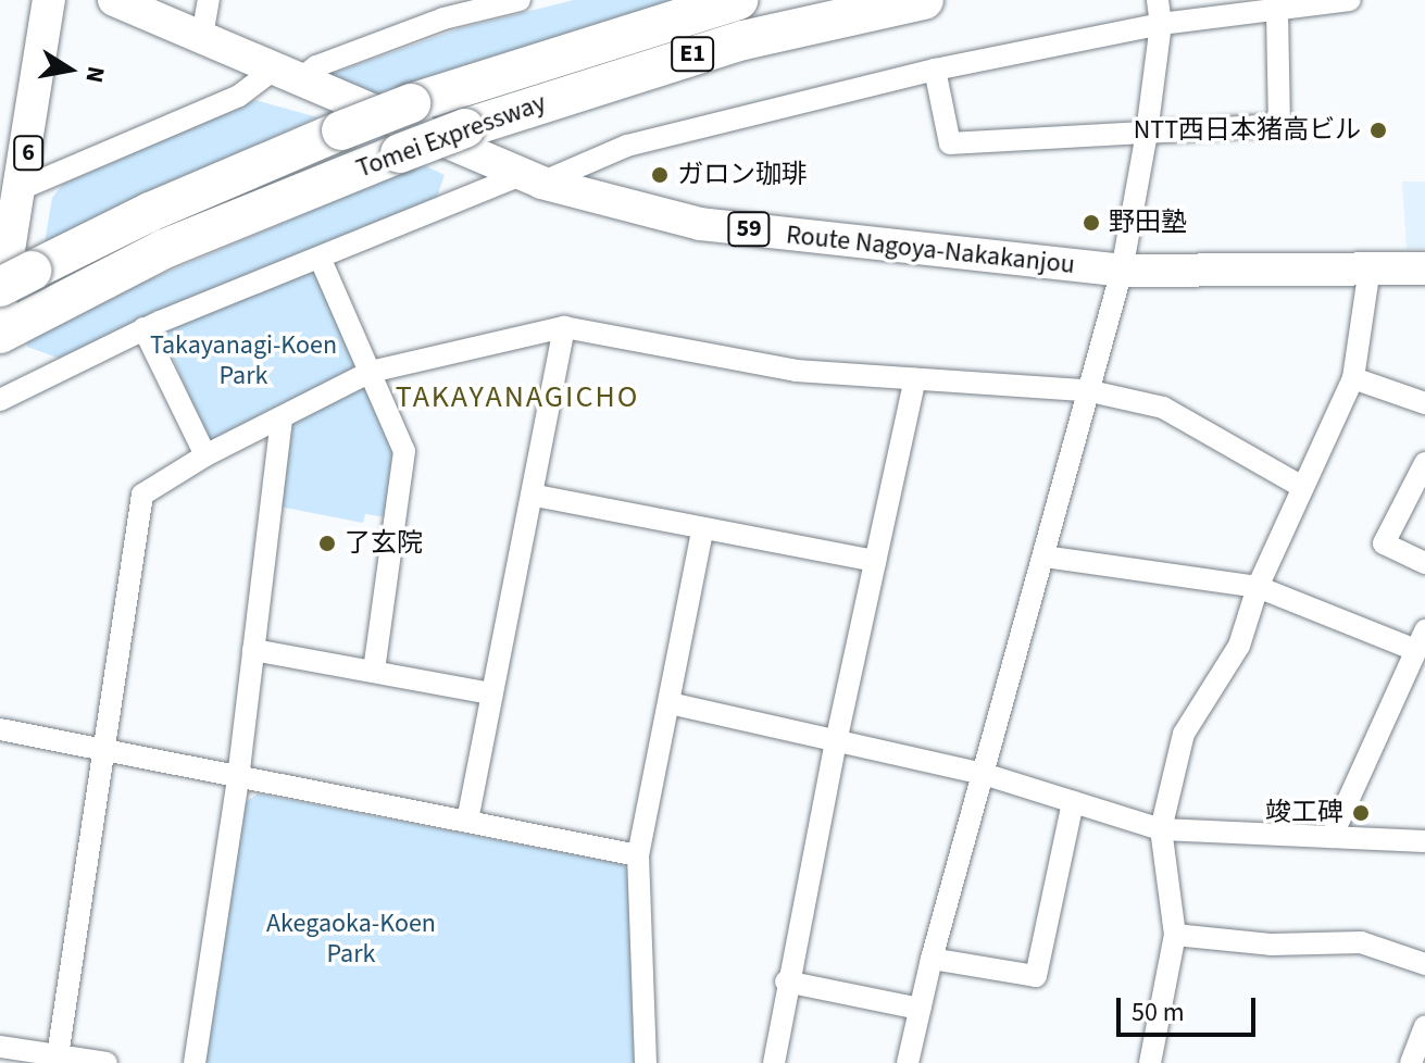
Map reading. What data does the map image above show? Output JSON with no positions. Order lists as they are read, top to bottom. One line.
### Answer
{"streets":{"highway":["E1","Tomei Expressway"],"main road":["6","59","Route Nagoya-Nakakanjou"]},"crossings":[["Tomei Expressway","6"]],"districts":["TAKAYANAGICHO"],"parks":["Takayanagi-Koen Park","Akegaoka-Koen Park"],"places":["NTT西日本猪高ビル","ガロン珈琲","野田塾","了玄院","竣工碑"],"scale_bar":"50 m","north":"right"}
